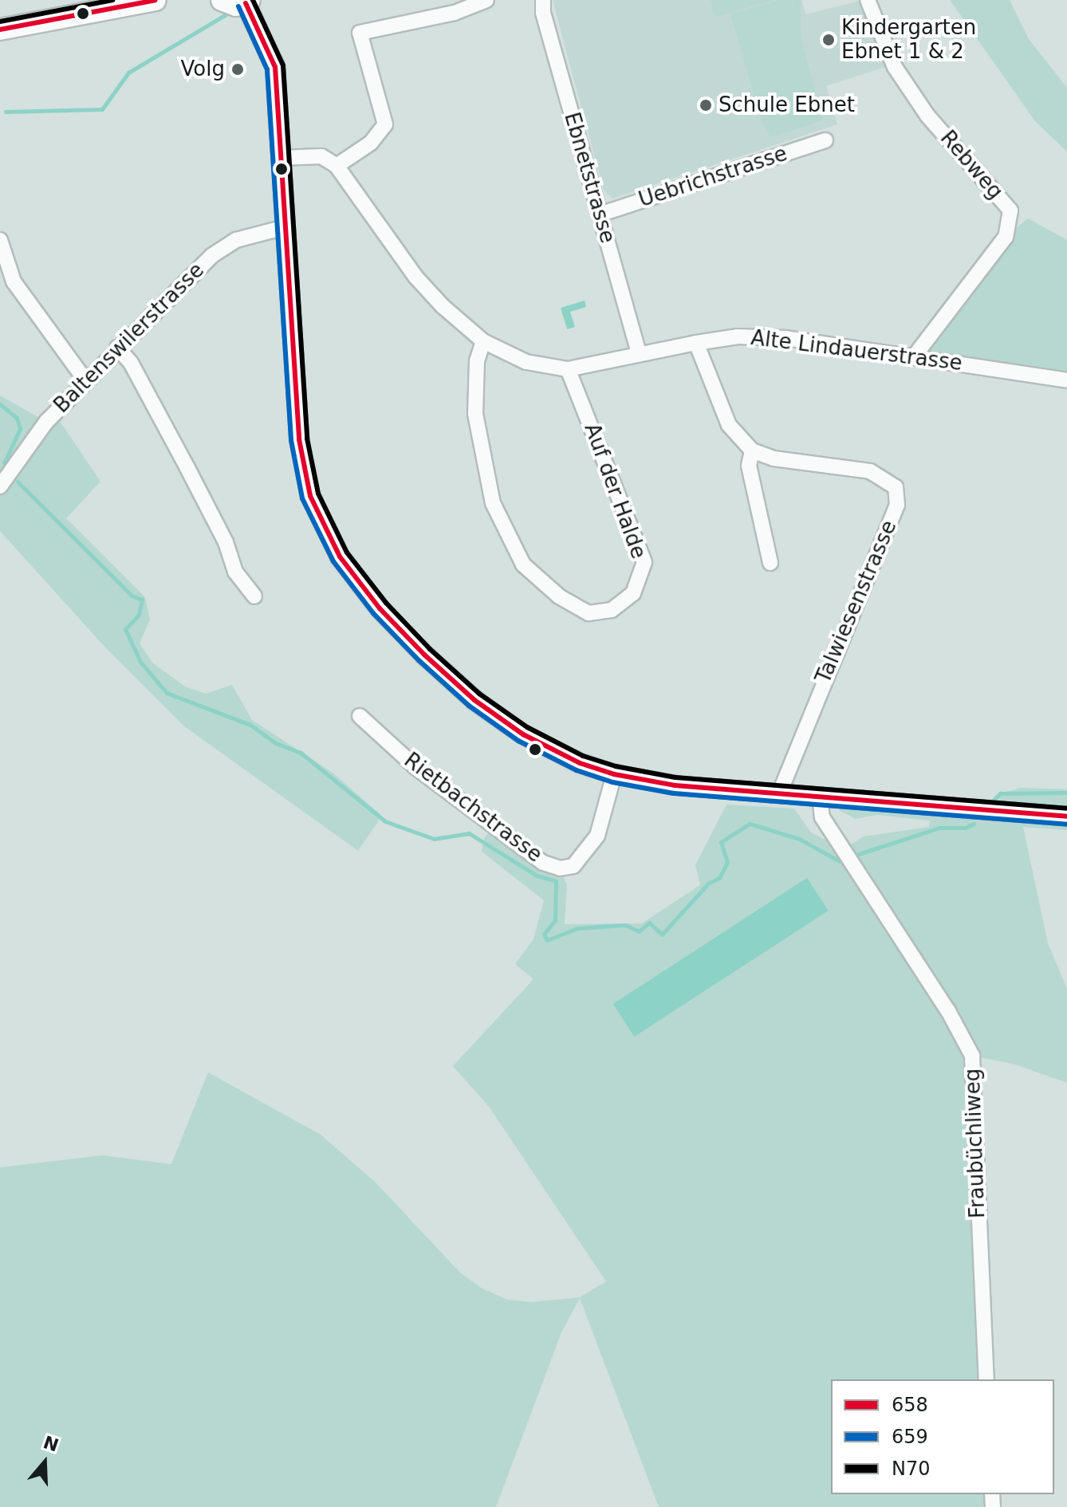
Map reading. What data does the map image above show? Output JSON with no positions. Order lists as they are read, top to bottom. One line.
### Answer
{"streets":{"street":["Rebweg","Uebrichstrasse","Ebnetstrasse","Baltenswilerstrasse","Alte Lindauerstrasse","Auf der Halde","Talwiesenstrasse","Rietbachstrasse","Fraubüchliweg"]},"crossings":[["Rebweg","Alte Lindauerstrasse"],["Uebrichstrasse","Ebnetstrasse"],["Ebnetstrasse","Alte Lindauerstrasse"],["Alte Lindauerstrasse","Auf der Halde"]],"places":["Kindergarten Ebnet 1 & 2","Volg","Schule Ebnet"],"lines":["transit line 658","transit line N70","transit line 659"],"legend":["658","659","N70"],"north":"top"}
